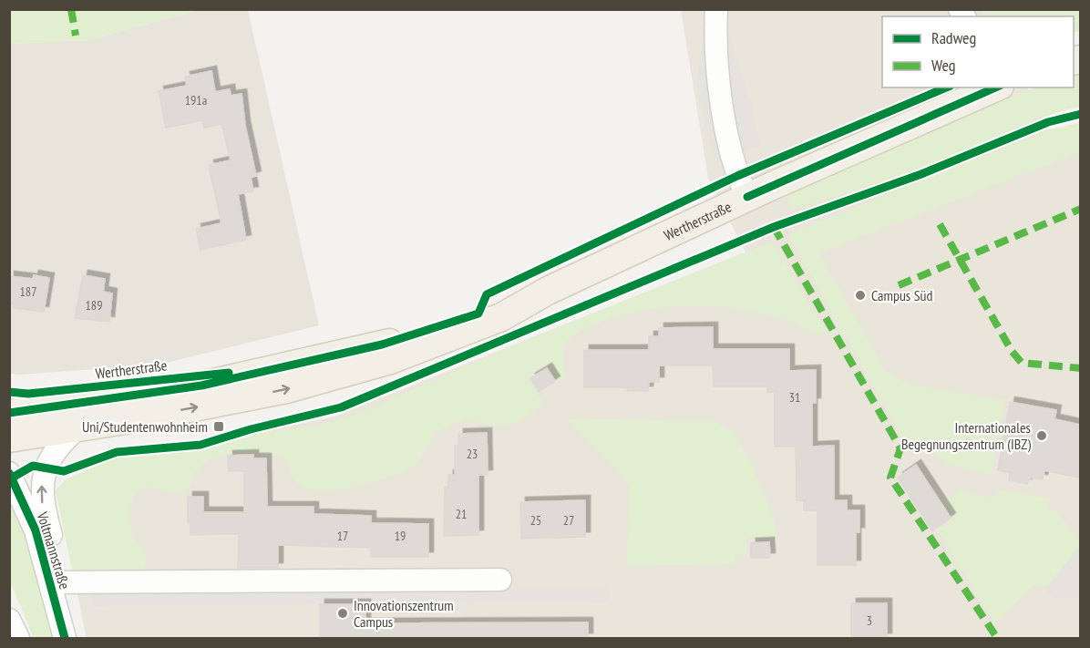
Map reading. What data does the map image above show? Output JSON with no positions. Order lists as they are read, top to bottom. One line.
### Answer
{"streets":{"main road":["Wertherstraße"],"street":["Voltmannstraße"]},"places":{"other":["Campus Süd","Internationales Begegnungszentrum (IBZ)","Innovationszentrum Campus"],"transit":["Uni/Studentenwohnheim"]},"house_numbers":["191a","187","189","31","23","21","25","27","17","19","3"],"legend":["Radweg","Weg"]}
